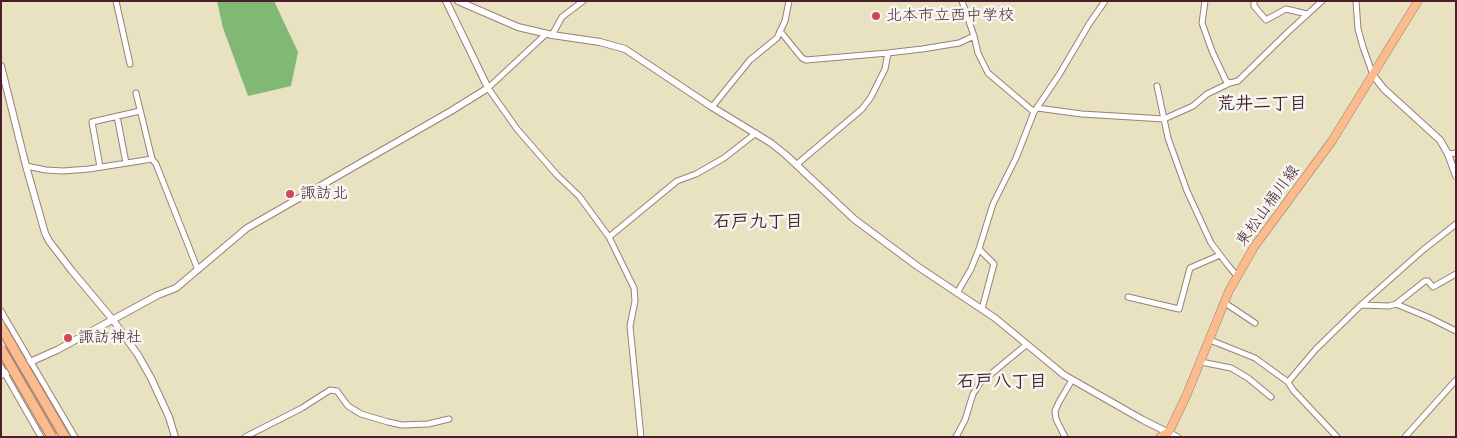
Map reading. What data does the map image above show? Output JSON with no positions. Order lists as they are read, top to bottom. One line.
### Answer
{"streets":{"main road":["東松山桶川線"]},"districts":["荒井二丁目","石戸九丁目","石戸八丁目"],"places":["北本市立西中学校","諏訪北","諏訪神社"]}
